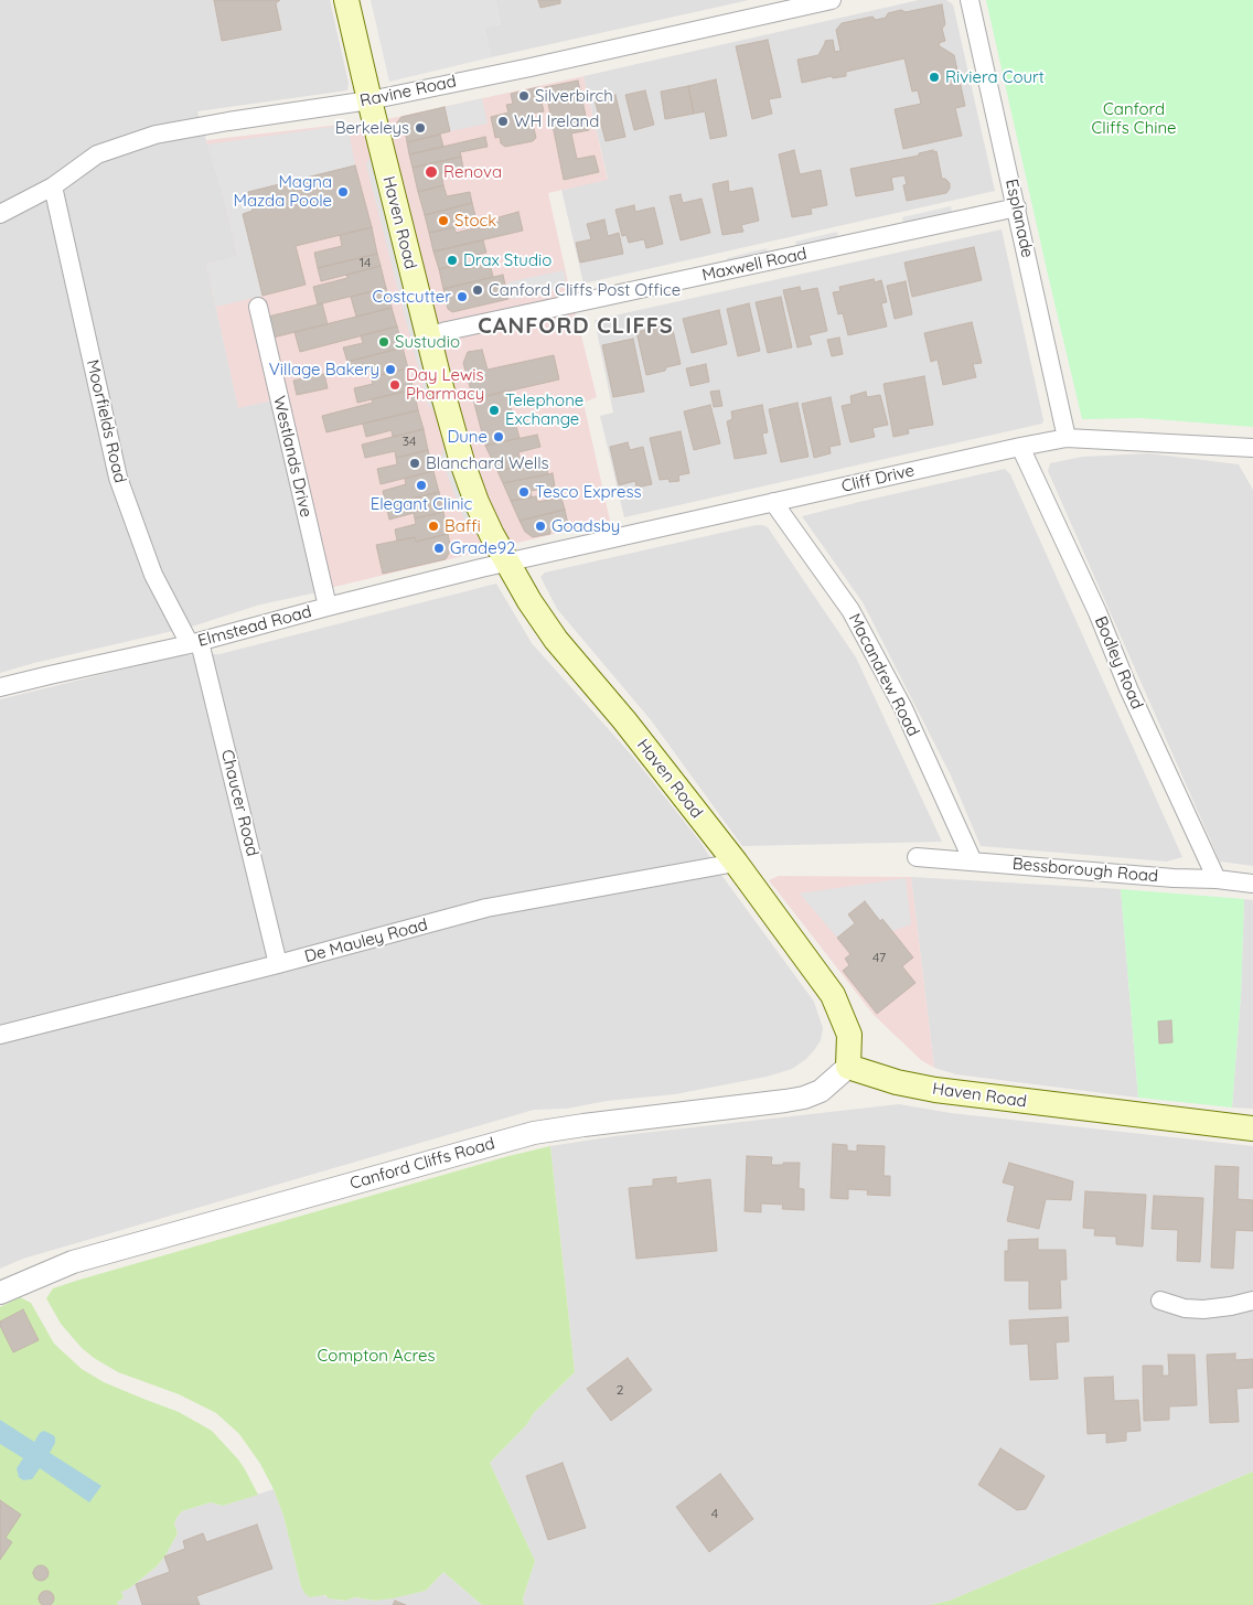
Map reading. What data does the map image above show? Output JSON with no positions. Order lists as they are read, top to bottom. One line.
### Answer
{"streets":{"main road":["Haven Road"],"street":["Ravine Road","Esplanade","Maxwell Road","Moorfields Road","Westlands Drive","Cliff Drive","Elmstead Road","Bodley Road","Macandrew Road","Chaucer Road","Bessborough Road","De Mauley Road","Canford Cliffs Road"]},"crossings":[["Ravine Road","Haven Road"],["Ravine Road","Moorfields Road"],["Esplanade","Maxwell Road"],["Esplanade","Cliff Drive"],["Haven Road","Maxwell Road"],["Haven Road","Cliff Drive"],["Haven Road","Elmstead Road"],["Haven Road","De Mauley Road"],["Haven Road","Canford Cliffs Road"],["Moorfields Road","Elmstead Road"],["Moorfields Road","Chaucer Road"],["Westlands Drive","Elmstead Road"],["Cliff Drive","Elmstead Road"],["Cliff Drive","Bodley Road"],["Cliff Drive","Macandrew Road"],["Elmstead Road","Chaucer Road"],["Bodley Road","Bessborough Road"],["Macandrew Road","Bessborough Road"],["Chaucer Road","De Mauley Road"]],"districts":["CANFORD CLIFFS"],"parks":["Canford Cliffs Chine","Compton Acres"],"places":["Riviera Court","Silverbirch","WH Ireland","Berkeleys","Renova","Magna Mazda Poole","Stock","Drax Studio","Canford Cliffs Post Office","Costcutter","Sustudio","Village Bakery","Day Lewis Pharmacy","Telephone Exchange","Dune","Blanchard Wells","Elegant Clinic","Tesco Express","Baffi","Goadsby","Grade92"],"house_numbers":["14","34","47","2","4"]}
